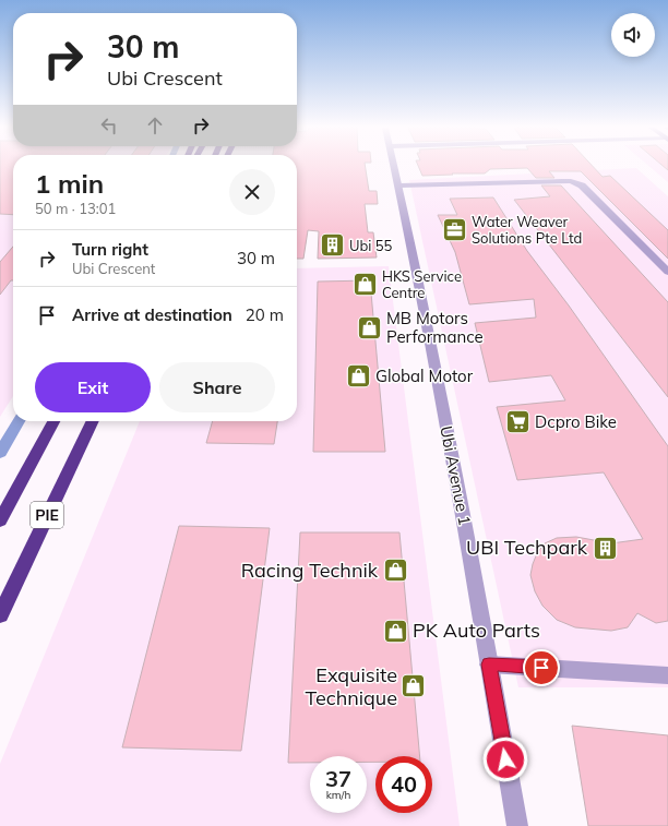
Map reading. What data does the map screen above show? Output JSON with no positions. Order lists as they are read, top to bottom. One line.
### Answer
{"streets":{"highway":["PIE"],"street":["Ubi Avenue 1"]},"places":{"office":["Water Weaver Solutions Pte Ltd"],"building":["Ubi 55","UBI Techpark"],"shop":["HKS Service Centre","MB Motors Performance","Global Motor","Racing Technik","PK Auto Parts","Exquisite Technique"],"supermarket":["Dcpro Bike"]},"page":{"turn":["30 m","Ubi Crescent"],"heading":["1 min","50 m · 13:01"],"list":[{"name":"Turn right","note":"Ubi Crescent","value":"30 m"},{"name":"Arrive at destination","value":"20 m"}],"buttons":["Exit","Share"],"speed":"37 km/h","limit":"40"}}
